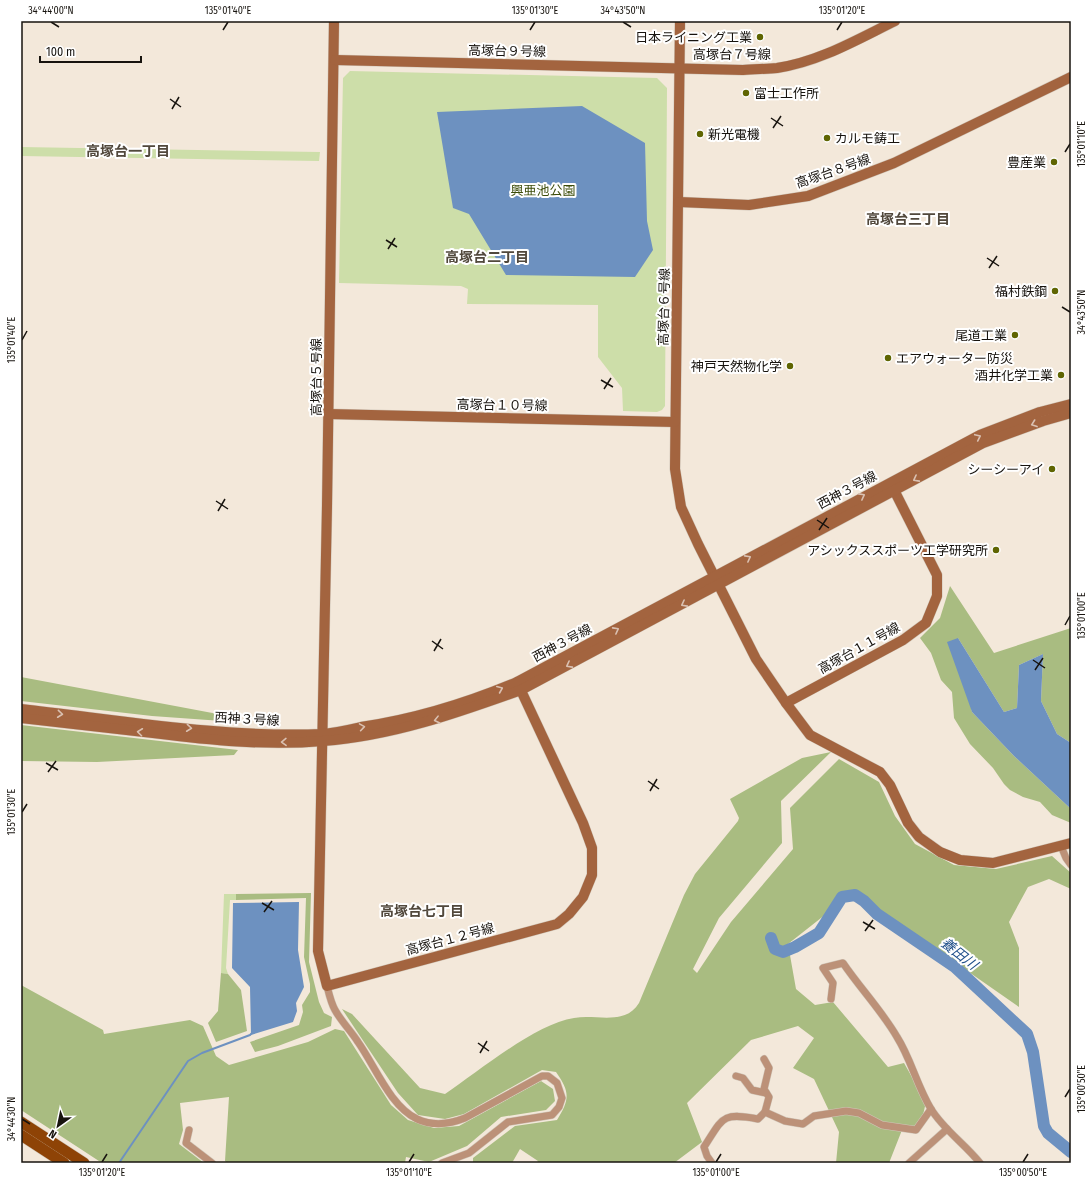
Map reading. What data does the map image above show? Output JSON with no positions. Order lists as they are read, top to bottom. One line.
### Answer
{"streets":{"street":["高塚台９号線","高塚台７号線","高塚台８号線","高塚台６号線","高塚台５号線","高塚台１０号線","西神３号線","高塚台１１号線","高塚台１２号線"]},"crossings":[["高塚台９号線","高塚台７号線"],["高塚台９号線","高塚台６号線"],["高塚台９号線","高塚台５号線"],["高塚台７号線","高塚台６号線"],["高塚台８号線","高塚台６号線"],["高塚台６号線","高塚台１０号線"],["高塚台６号線","西神３号線"],["高塚台５号線","高塚台１０号線"],["高塚台５号線","西神３号線"],["西神３号線","高塚台１１号線"],["西神３号線","高塚台１２号線"]],"districts":["高塚台一丁目","高塚台三丁目","高塚台二丁目","高塚台七丁目"],"water":["養田川"],"parks":["興亜池公園"],"places":["日本ライニング工業","富士工作所","新光電機","カルモ鋳工","豊産業","福村鉄鋼","尾道工業","エアウォーター防災","神戸天然物化学","酒井化学工業","シーシーアイ","アシックススポーツ工学研究所"],"scale_bar":"100 m","north":"bottom left","coordinates":["34°44'00\"N","135°01'40\"E","135°01'30\"E","34°43'50\"N","135°01'20\"E","135°01'10\"E","135°01'00\"E","135°00'50\"E","34°44'30\"N"]}
